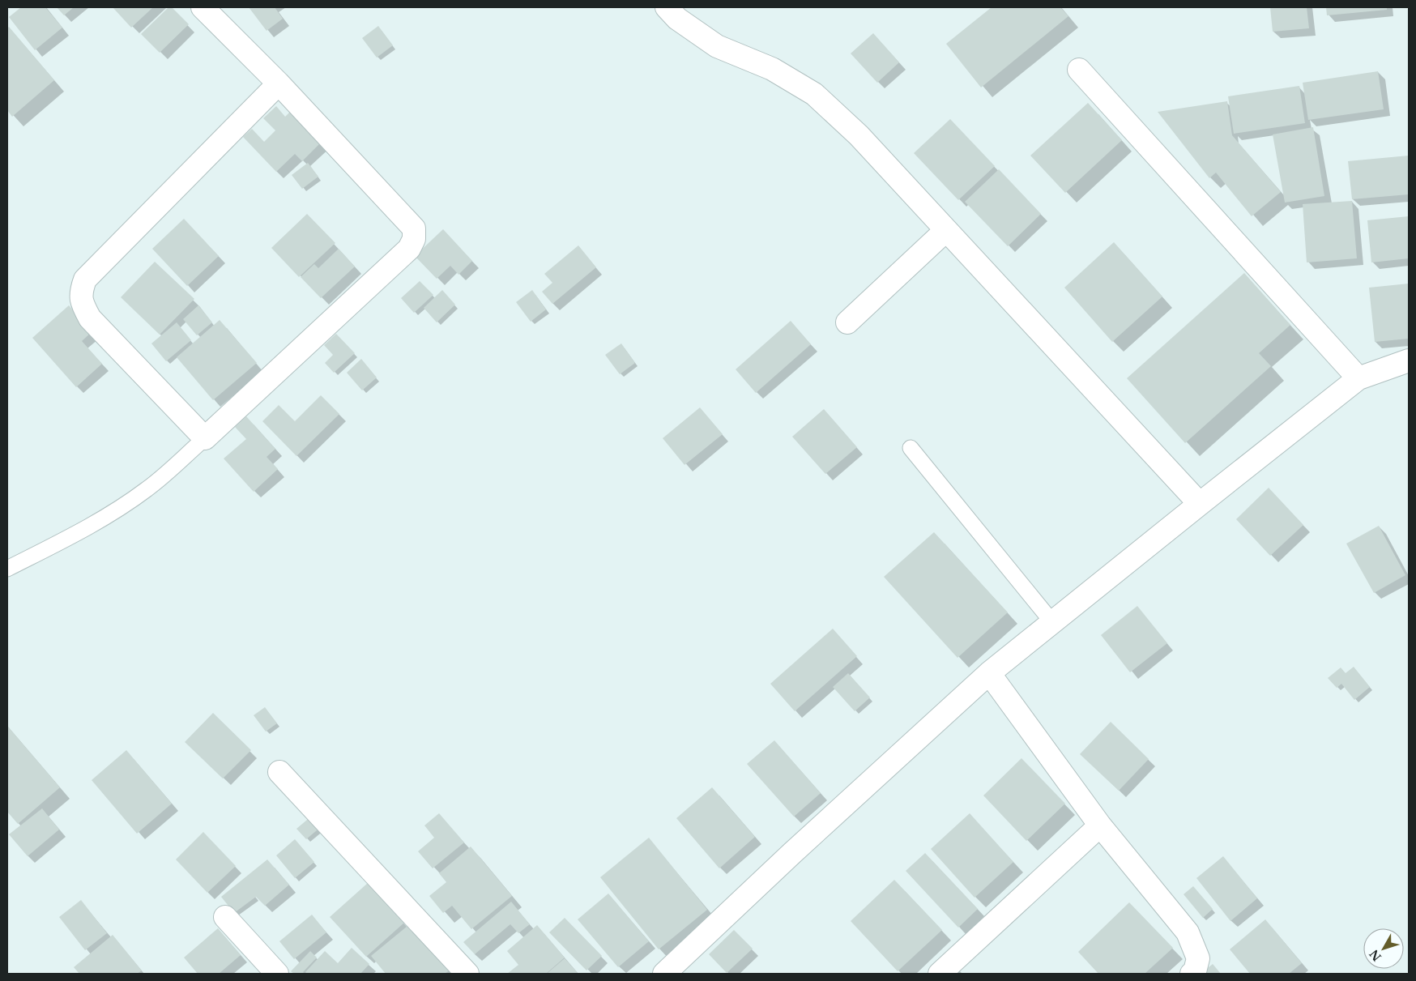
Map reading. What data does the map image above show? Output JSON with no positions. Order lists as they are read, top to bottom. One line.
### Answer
{"north":"bottom left"}
